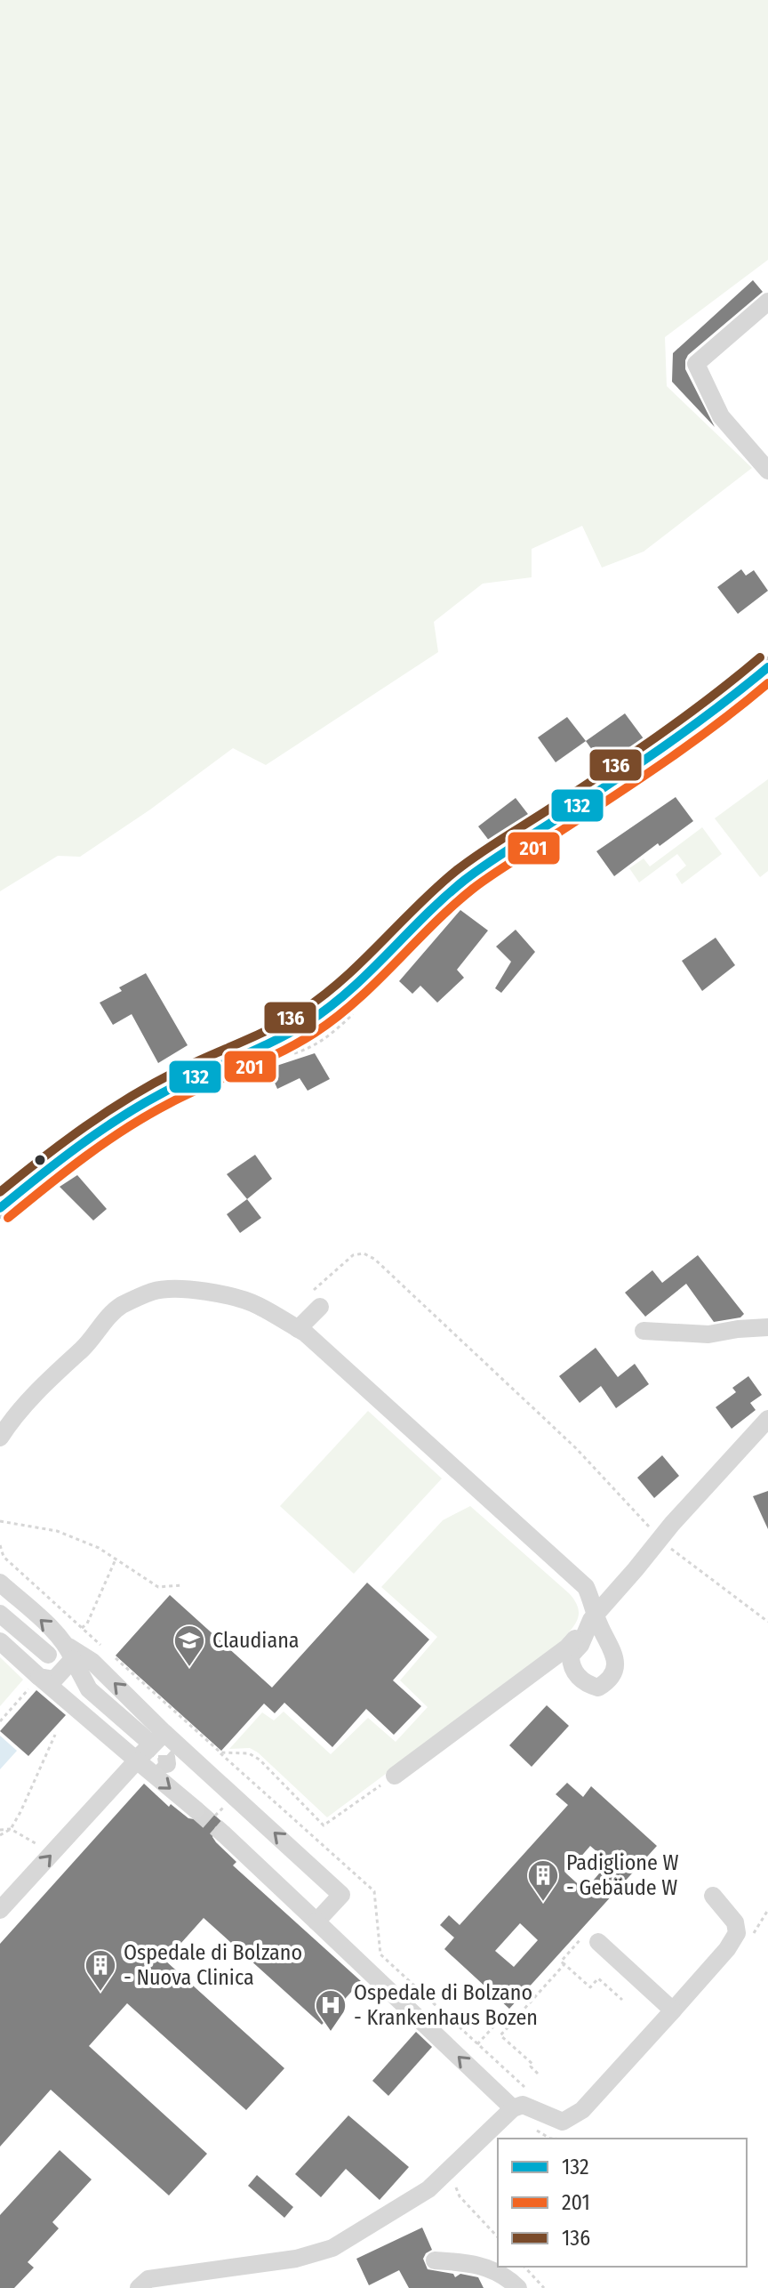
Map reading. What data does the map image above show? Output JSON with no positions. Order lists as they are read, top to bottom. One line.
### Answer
{"places":{"school or university":["Claudiana"],"building":["Padiglione W - Gebäude W","Ospedale di Bolzano - Nuova Clinica"],"hospital":["Ospedale di Bolzano - Krankenhaus Bozen"]},"lines":["transit line 136","transit line 132","transit line 201"],"legend":["132","201","136"]}
